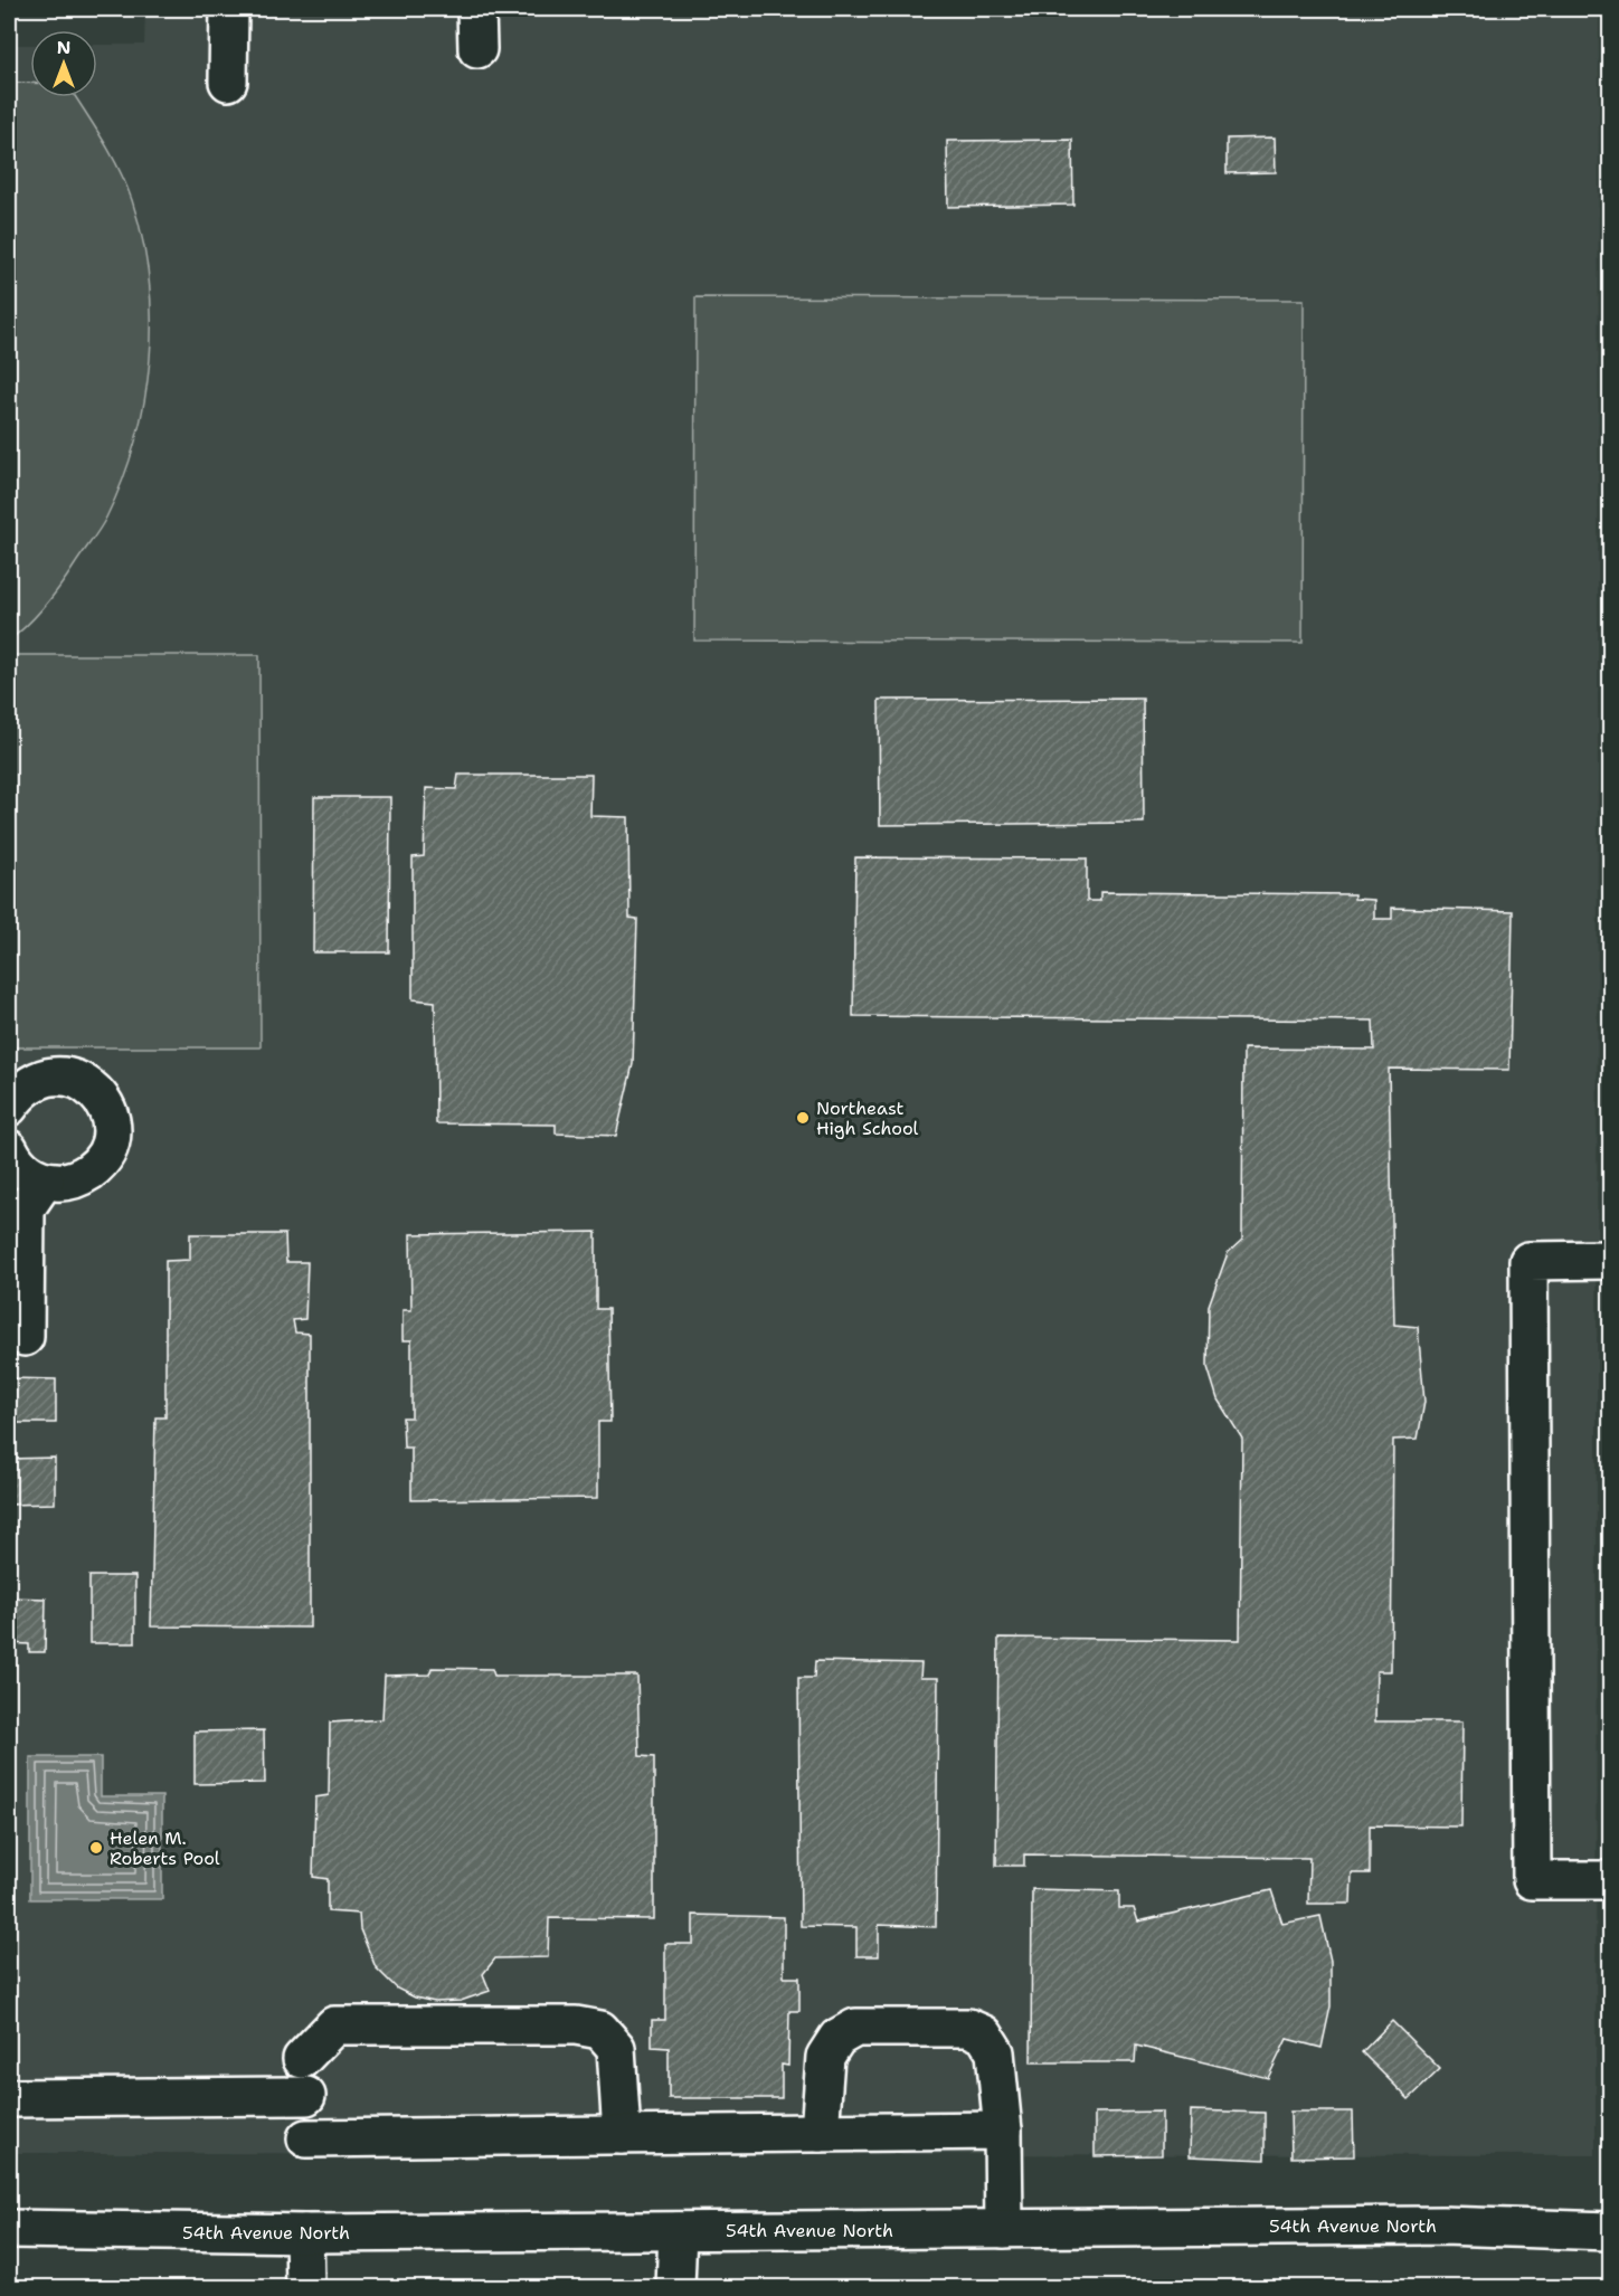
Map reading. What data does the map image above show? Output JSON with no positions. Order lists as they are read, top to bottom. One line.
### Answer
{"streets":{"main road":["54th Avenue North"]},"places":["Northeast High School","Helen M. Roberts Pool"],"north":"top"}
